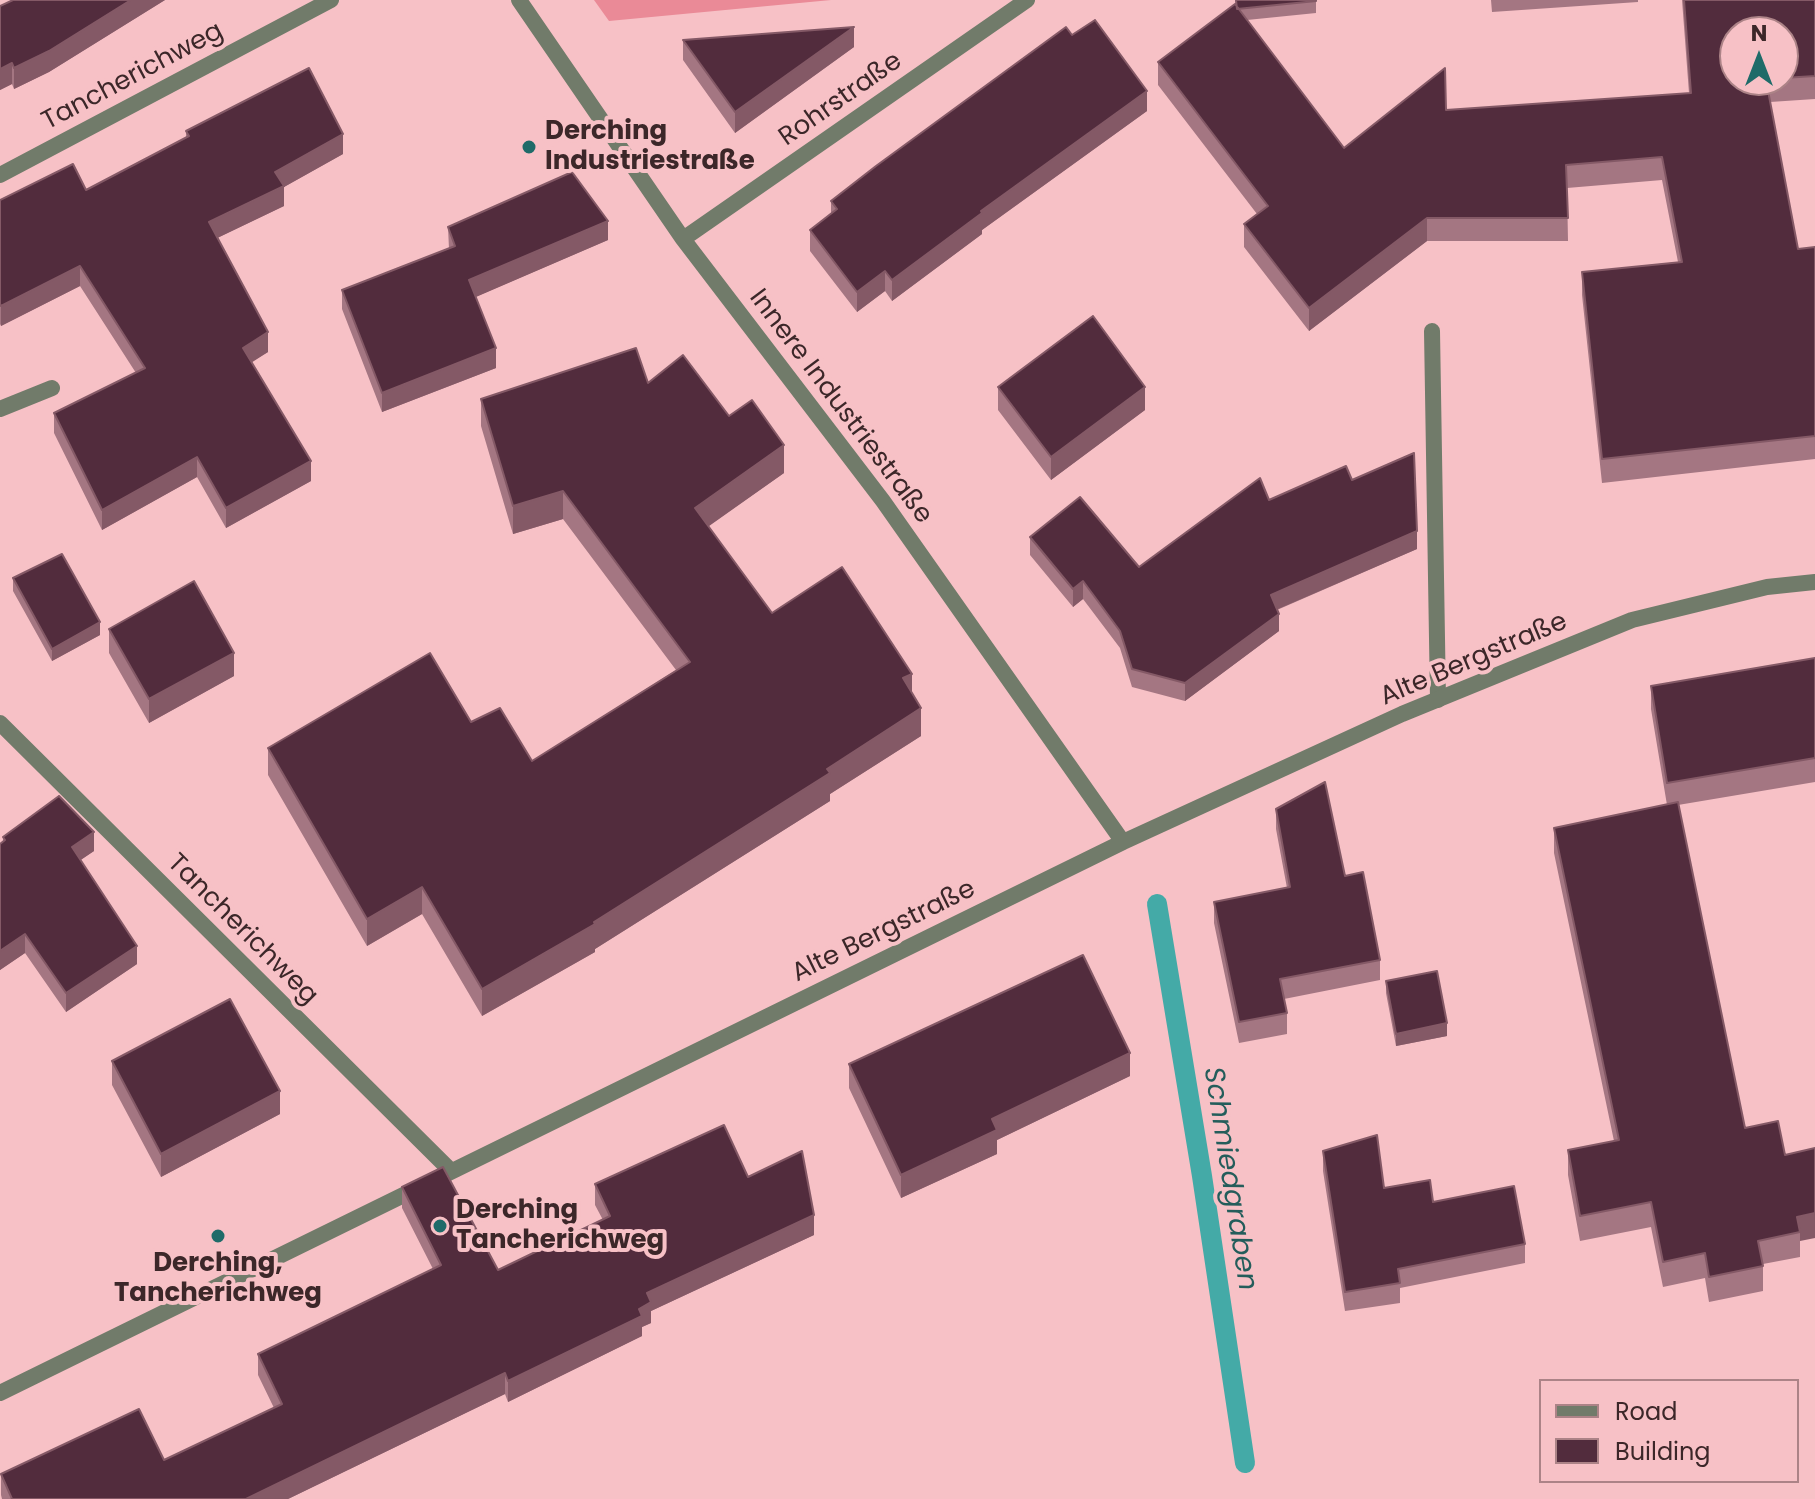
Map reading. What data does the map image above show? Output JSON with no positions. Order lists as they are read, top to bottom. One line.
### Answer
{"streets":{"street":["Tancherichweg","Rohrstraße","Innere Industriestraße","Alte Bergstraße"]},"crossings":[["Tancherichweg","Alte Bergstraße"],["Rohrstraße","Innere Industriestraße"],["Innere Industriestraße","Alte Bergstraße"]],"water":["Schmiedgraben"],"places":["Derching Industriestraße","Derching Tancherichweg","Derching, Tancherichweg"],"legend":["Road","Building"],"north":"top"}
